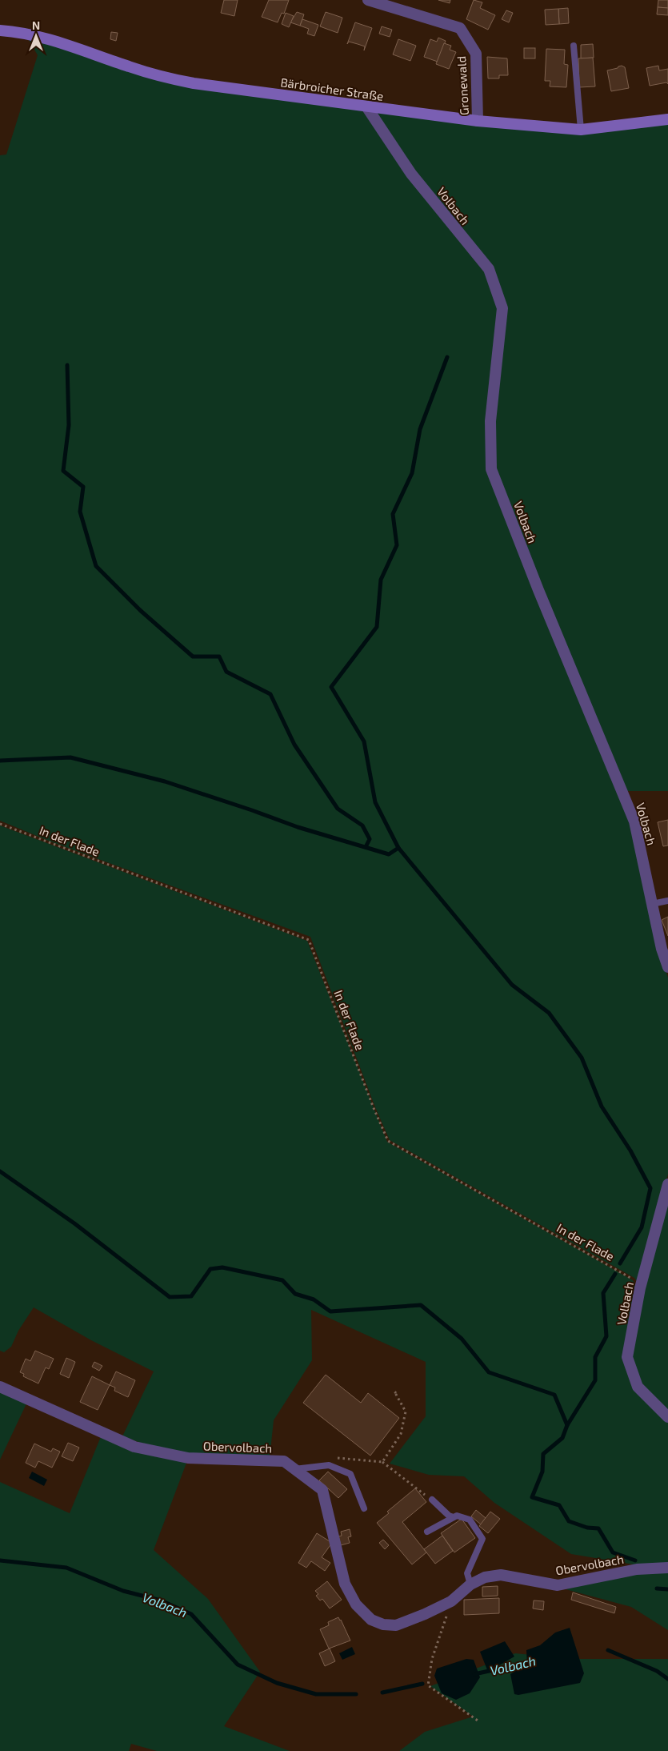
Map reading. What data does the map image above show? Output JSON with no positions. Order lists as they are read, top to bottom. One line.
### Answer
{"streets":{"main road":["Bärbroicher Straße"],"street":["Gronewald","Volbach","Obervolbach"],"path":["In der Flade"]},"crossings":[["Gronewald","Bärbroicher Straße"],["Bärbroicher Straße","Volbach"],["Volbach","In der Flade"]],"water":["Volbach"],"north":"top"}
